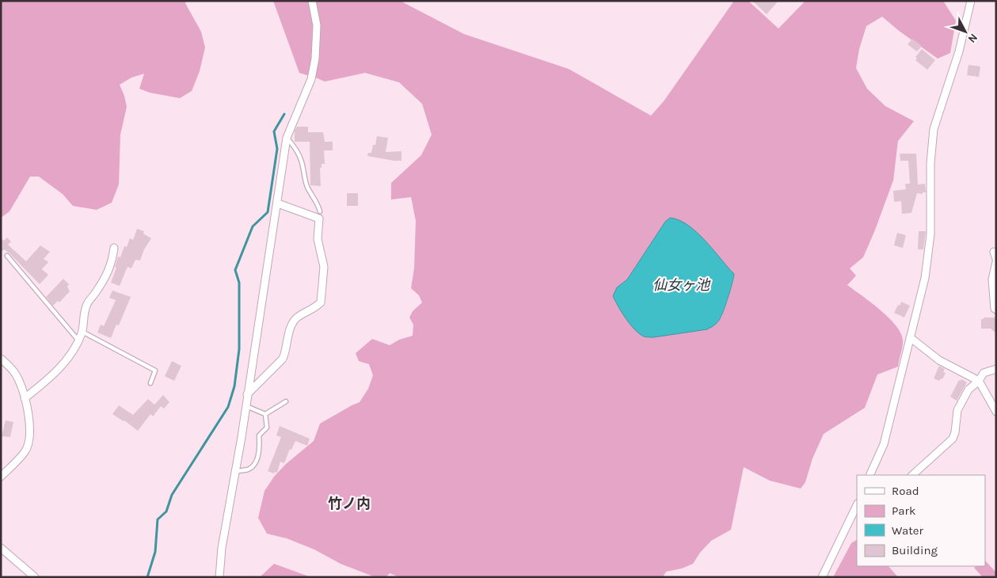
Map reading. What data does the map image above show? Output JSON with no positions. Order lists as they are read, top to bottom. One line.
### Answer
{"districts":["竹ノ内"],"water":["仙女ヶ池"],"legend":["Road","Park","Water","Building"],"north":"bottom right"}
